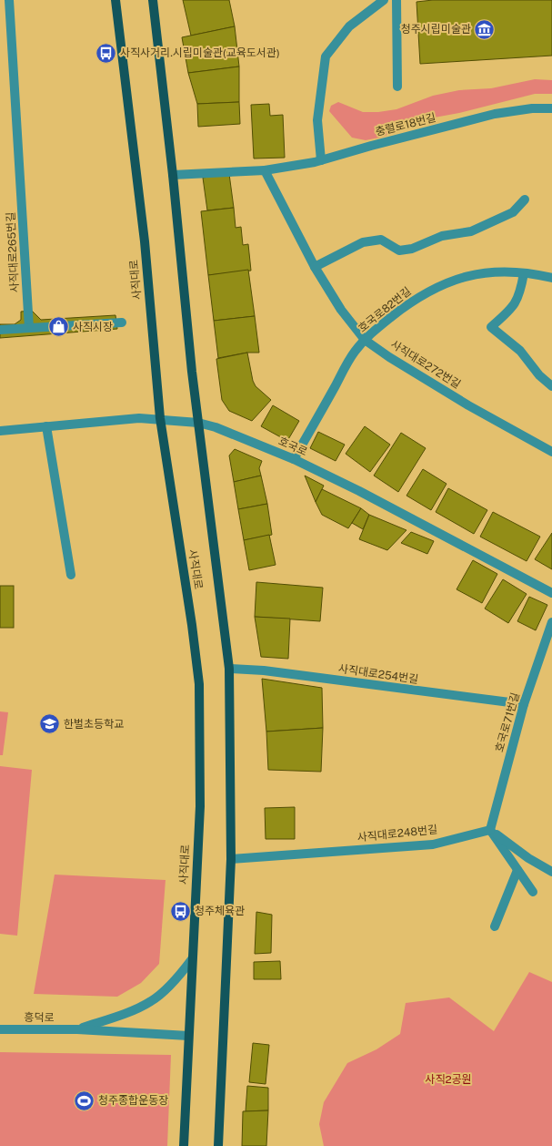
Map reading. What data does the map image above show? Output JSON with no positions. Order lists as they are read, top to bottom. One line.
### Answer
{"streets":{"main road":["사직대로"],"street":["충렬로18번길","사직대로265번길","호국로82번길","사직대로272번길","호국로","사직대로254번길","호국로71번길","사직대로248번길","흥덕로"]},"crossings":[["충렬로18번길","사직대로272번길"],["사직대로","호국로"],["사직대로","사직대로254번길"],["사직대로","사직대로248번길"],["호국로82번길","사직대로272번길"],["호국로82번길","호국로"],["사직대로254번길","호국로71번길"],["호국로71번길","사직대로248번길"]],"parks":["사직2공원"],"places":{"museum":["청주시립미술관"],"bus stop":["사직사거리.시립미술관(교육도서관)","청주체육관"],"shop":["사직시장"],"school or university":["한벌초등학교"],"sports":["청주종합운동장"]}}
